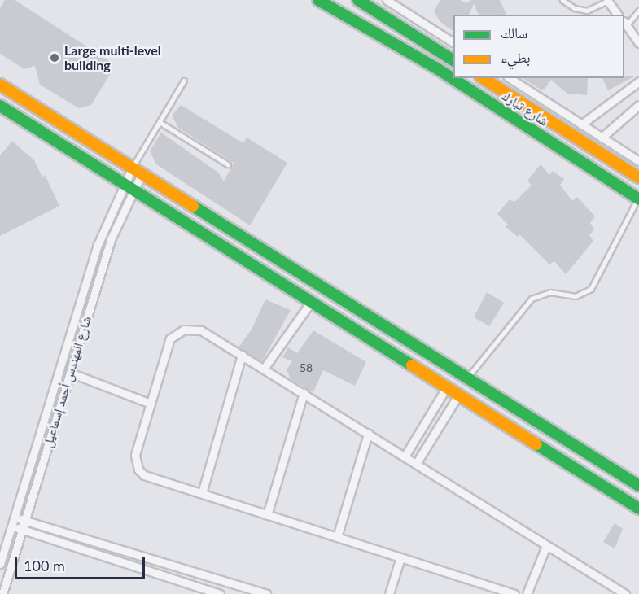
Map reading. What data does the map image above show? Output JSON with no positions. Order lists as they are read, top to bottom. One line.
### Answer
{"streets":{"street":["شارع تبارك","شارع المهندس أحمد إسماعيل"]},"places":["Large multi-level building"],"house_numbers":["58"],"legend":["سالك","بطيء"],"scale_bar":"100 m"}
